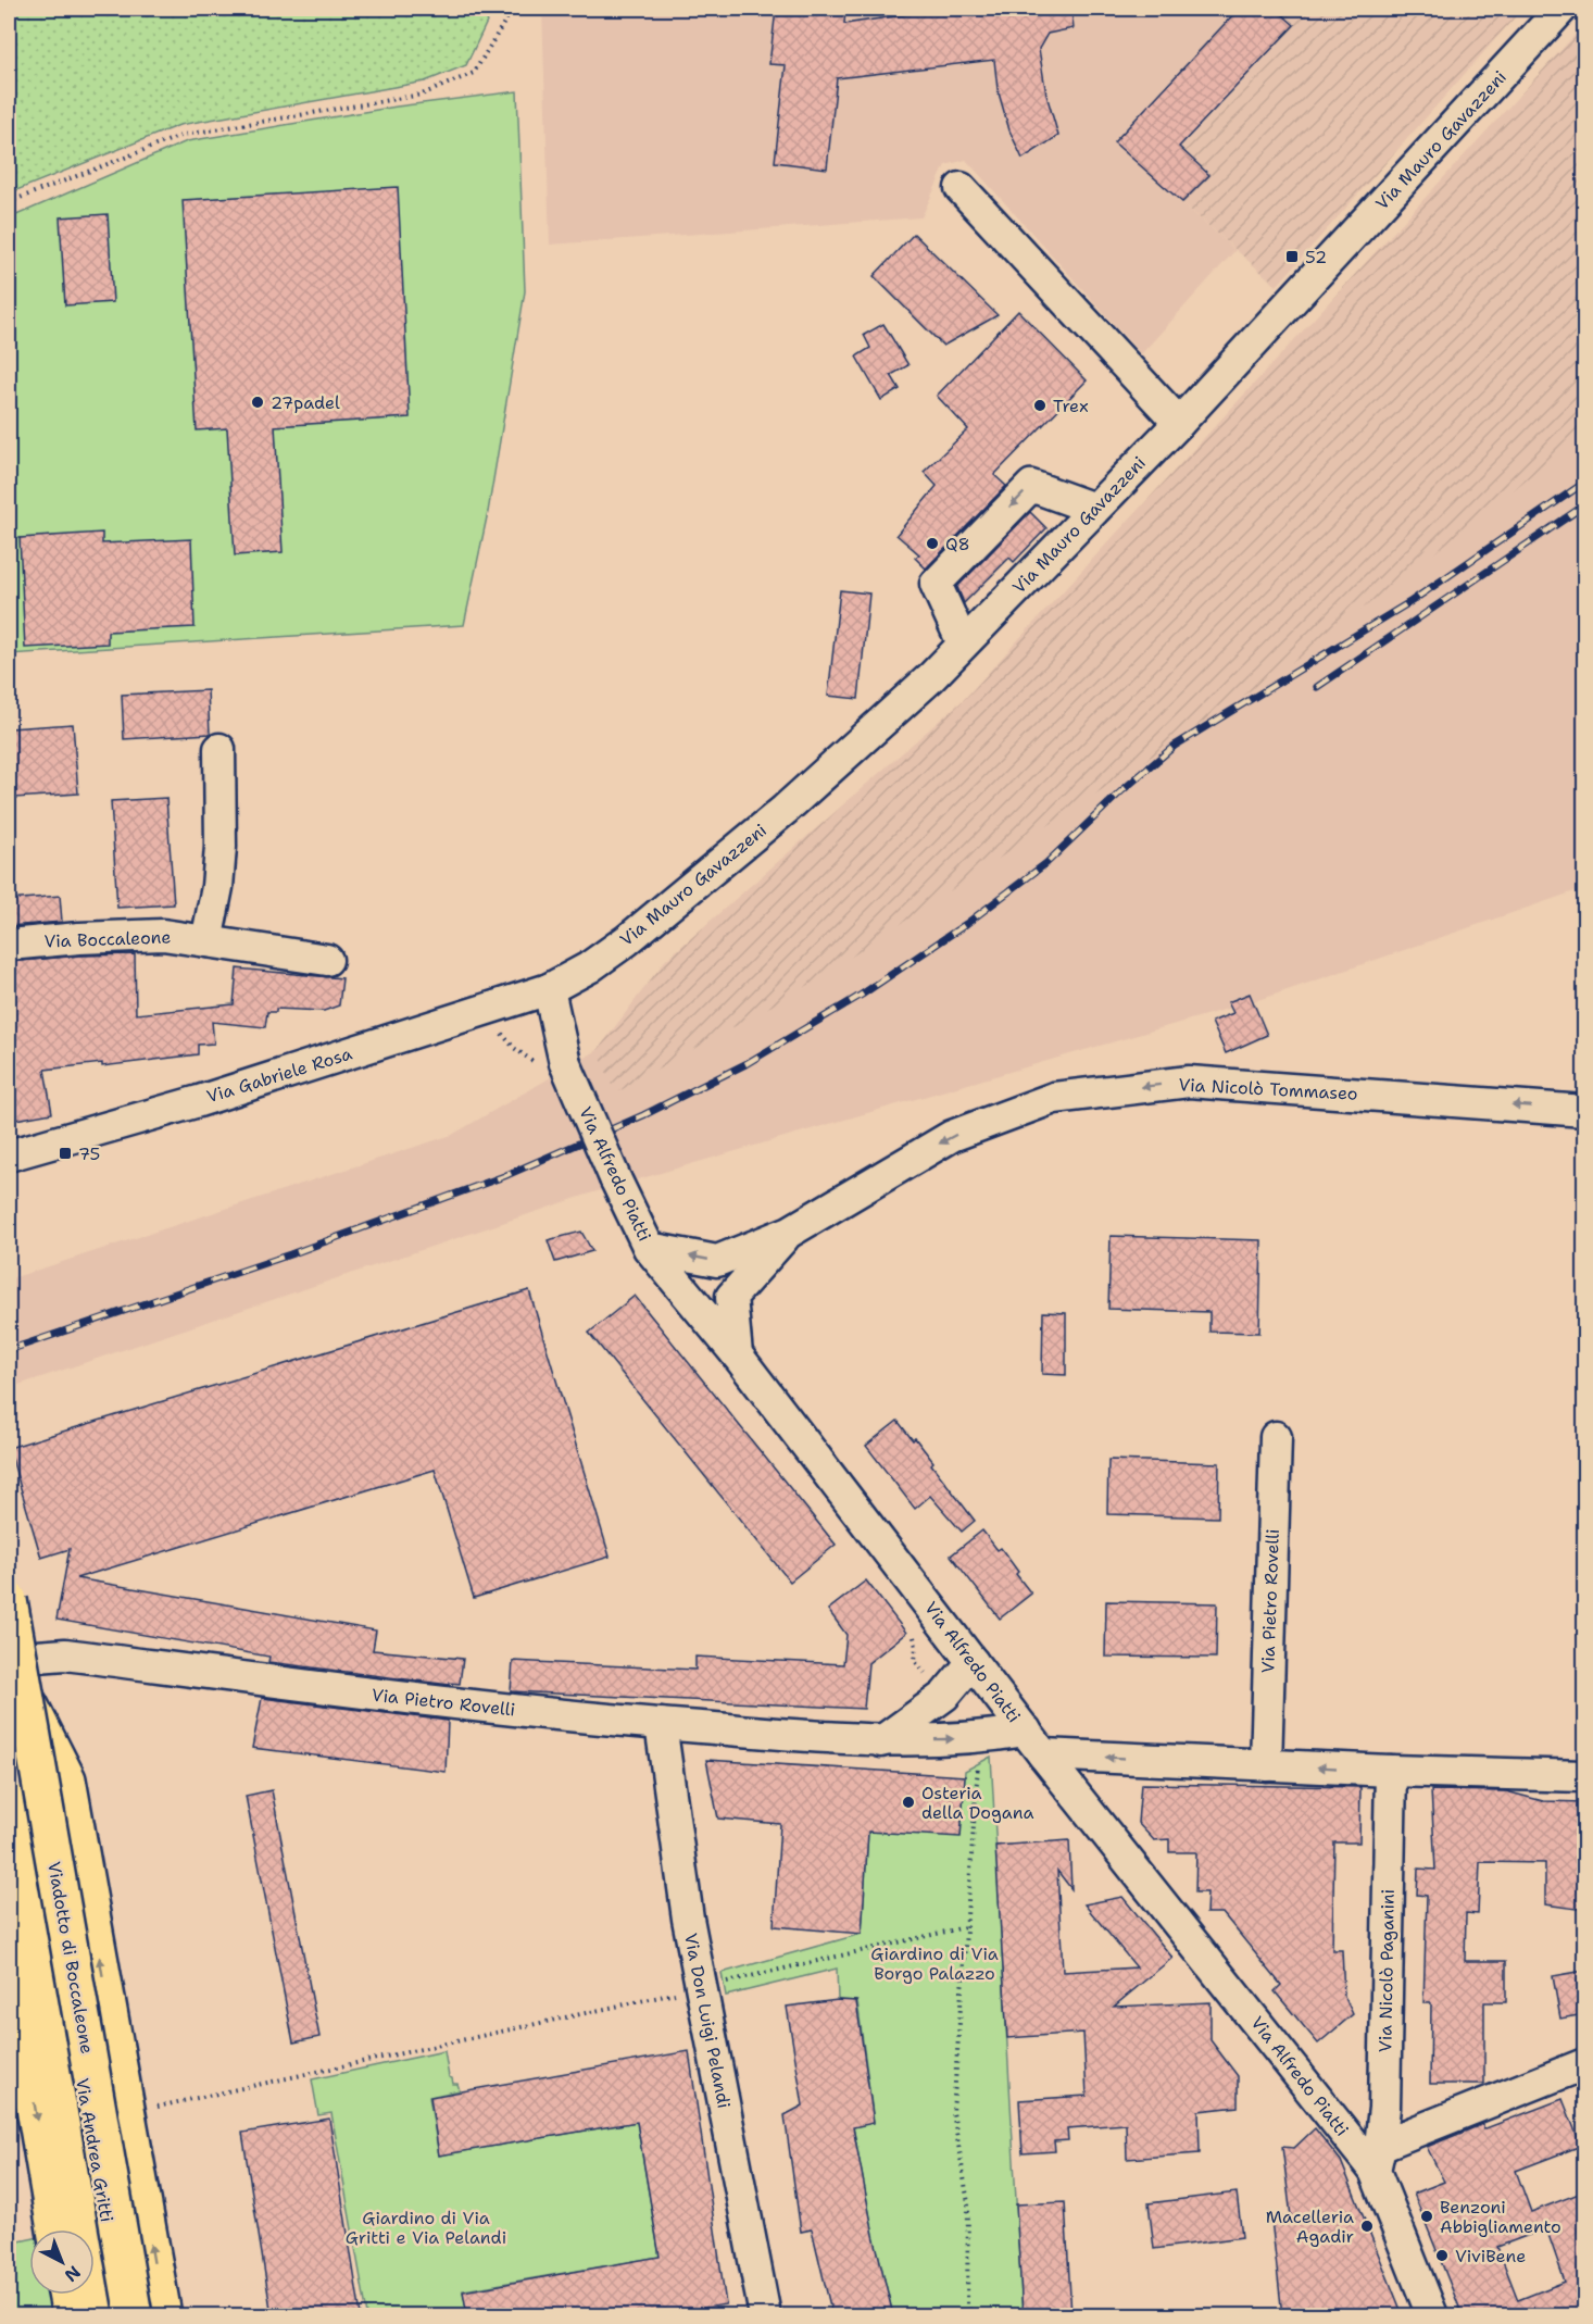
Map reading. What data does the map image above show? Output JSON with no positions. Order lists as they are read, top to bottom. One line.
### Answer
{"streets":{"highway":["Viadotto di Boccaleone"],"street":["Via Mauro Gavazzeni","Via Boccaleone","Via Gabriele Rosa","Via Nicolò Tommaseo","Via Alfredo Piatti","Via Pietro Rovelli","Via Nicolò Paganini","Via Don Luigi Pelandi","Via Andrea Gritti"]},"crossings":[["Via Mauro Gavazzeni","Via Gabriele Rosa"],["Via Mauro Gavazzeni","Via Alfredo Piatti"],["Via Gabriele Rosa","Via Alfredo Piatti"],["Via Nicolò Tommaseo","Via Alfredo Piatti"],["Via Alfredo Piatti","Via Pietro Rovelli"],["Via Alfredo Piatti","Via Nicolò Paganini"],["Via Pietro Rovelli","Via Nicolò Paganini"],["Via Pietro Rovelli","Via Don Luigi Pelandi"],["Viadotto di Boccaleone","Via Andrea Gritti"]],"one_way":["Via Nicolò Tommaseo"],"parks":["Giardino di Via Borgo Palazzo","Giardino di Via Gritti e Via Pelandi"],"places":{"transit":["52","75"],"other":["27padel","Trex","Q8","Osteria della Dogana","Benzoni Abbigliamento","Macelleria Agadir","ViviBene"]},"north":"bottom right"}
